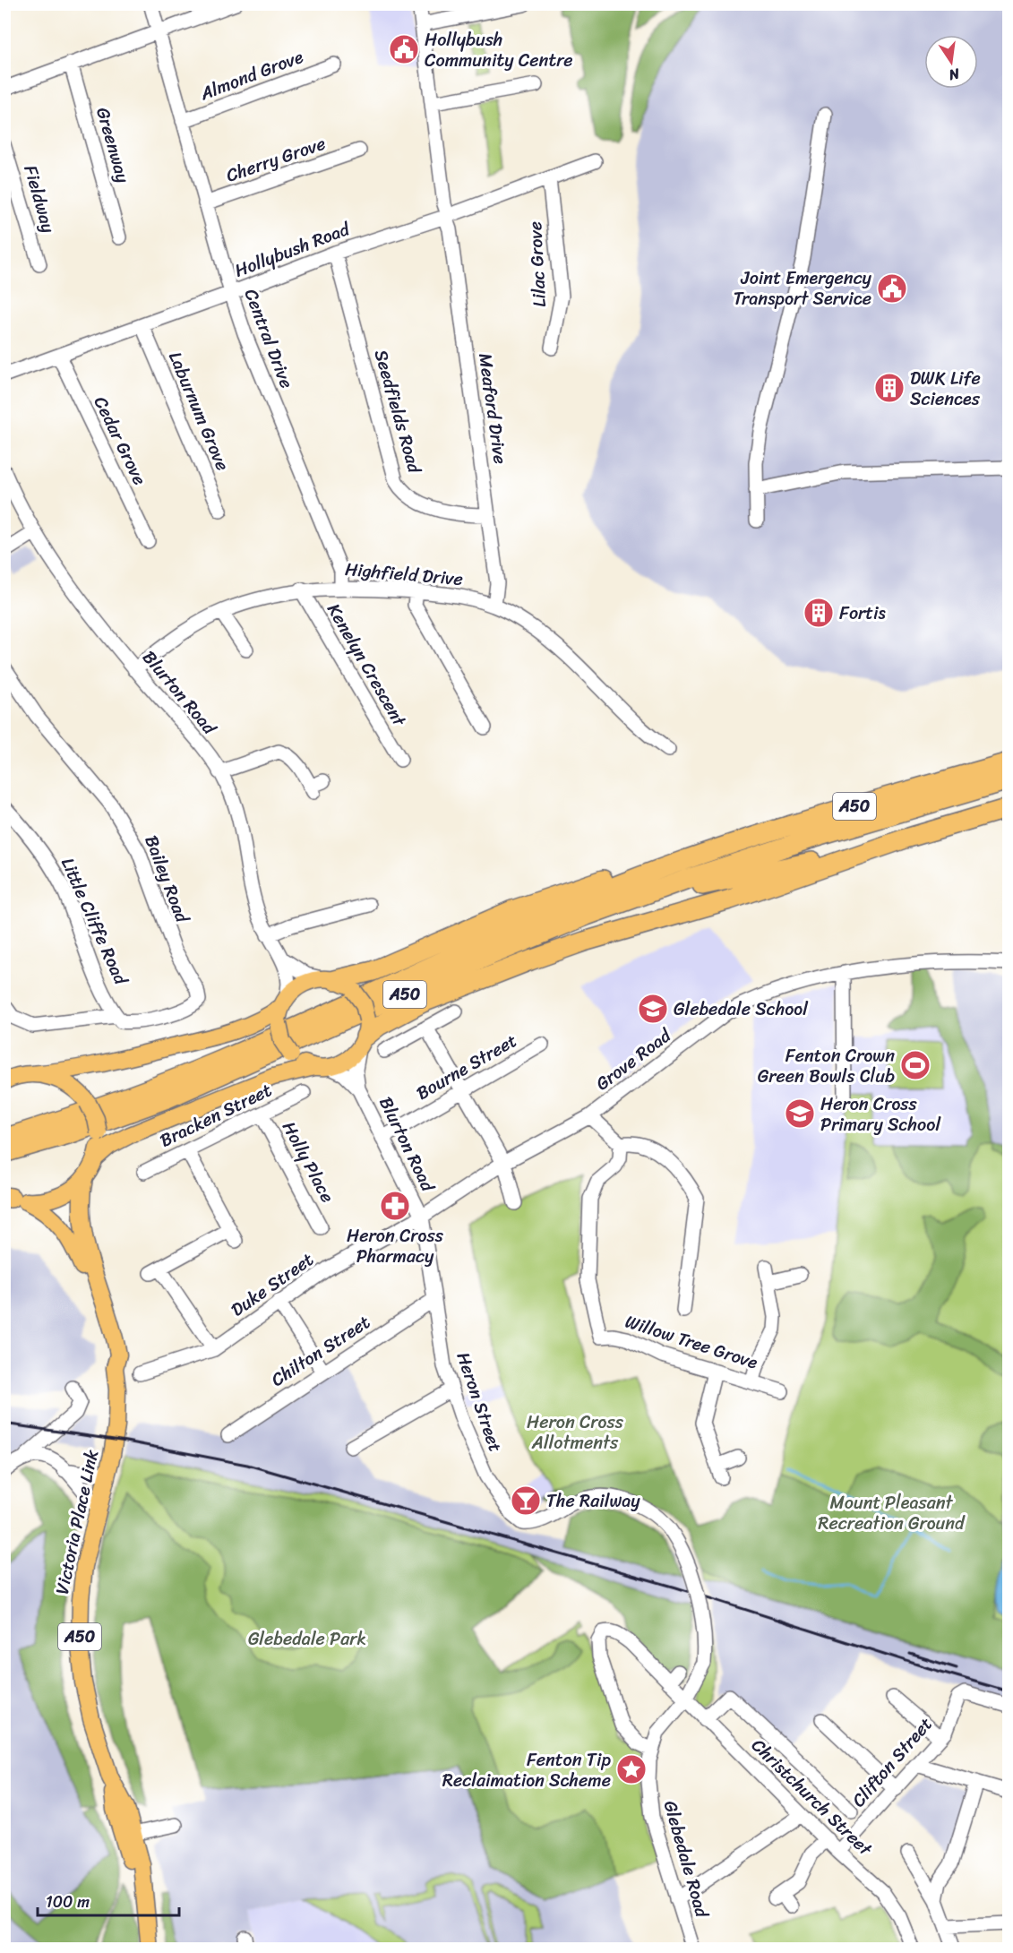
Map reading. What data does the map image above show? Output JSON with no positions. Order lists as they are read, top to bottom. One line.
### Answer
{"streets":{"highway":["A50"],"main road":["Victoria Place Link"],"street":["Almond Grove","Greenway","Cherry Grove","Fieldway","Hollybush Road","Lilac Grove","Central Drive","Meaford Drive","Laburnum Grove","Seedfields Road","Cedar Grove","Highfield Drive","Kenelyn Crescent","Blurton Road","Bailey Road","Little Cliffe Road","Grove Road","Bourne Street","Bracken Street","Holly Place","Duke Street","Willow Tree Grove","Chilton Street","Heron Street","Clifton Street","Christchurch Street","Glebedale Road"]},"crossings":[["Almond Grove","Central Drive"],["Cherry Grove","Central Drive"],["Hollybush Road","Lilac Grove"],["Hollybush Road","Central Drive"],["Hollybush Road","Meaford Drive"],["Hollybush Road","Laburnum Grove"],["Hollybush Road","Seedfields Road"],["Hollybush Road","Cedar Grove"],["Central Drive","Highfield Drive"],["Meaford Drive","Seedfields Road"],["Meaford Drive","Highfield Drive"],["Highfield Drive","Kenelyn Crescent"],["Highfield Drive","Blurton Road"],["Blurton Road","A50"],["Blurton Road","Grove Road"],["Blurton Road","Bourne Street"],["Blurton Road","Duke Street"],["Blurton Road","Heron Street"],["A50","Victoria Place Link"],["Bailey Road","Little Cliffe Road"],["Grove Road","Duke Street"],["Grove Road","Heron Street"],["Bracken Street","Holly Place"],["Duke Street","Heron Street"],["Chilton Street","Heron Street"],["Heron Street","Glebedale Road"],["Clifton Street","Christchurch Street"],["Christchurch Street","Glebedale Road"]],"parks":["Heron Cross Allotments","Mount Pleasant Recreation Ground","Glebedale Park"],"places":{"public building":["Hollybush Community Centre","Joint Emergency Transport Service"],"building":["DWK Life Sciences","Fortis"],"school or university":["Glebedale School","Heron Cross Primary School"],"sports":["Fenton Crown Green Bowls Club"],"pharmacy":["Heron Cross Pharmacy"],"bar":["The Railway"],"place":["Fenton Tip Reclaimation Scheme"]},"scale_bar":"100 m","north":"bottom"}
